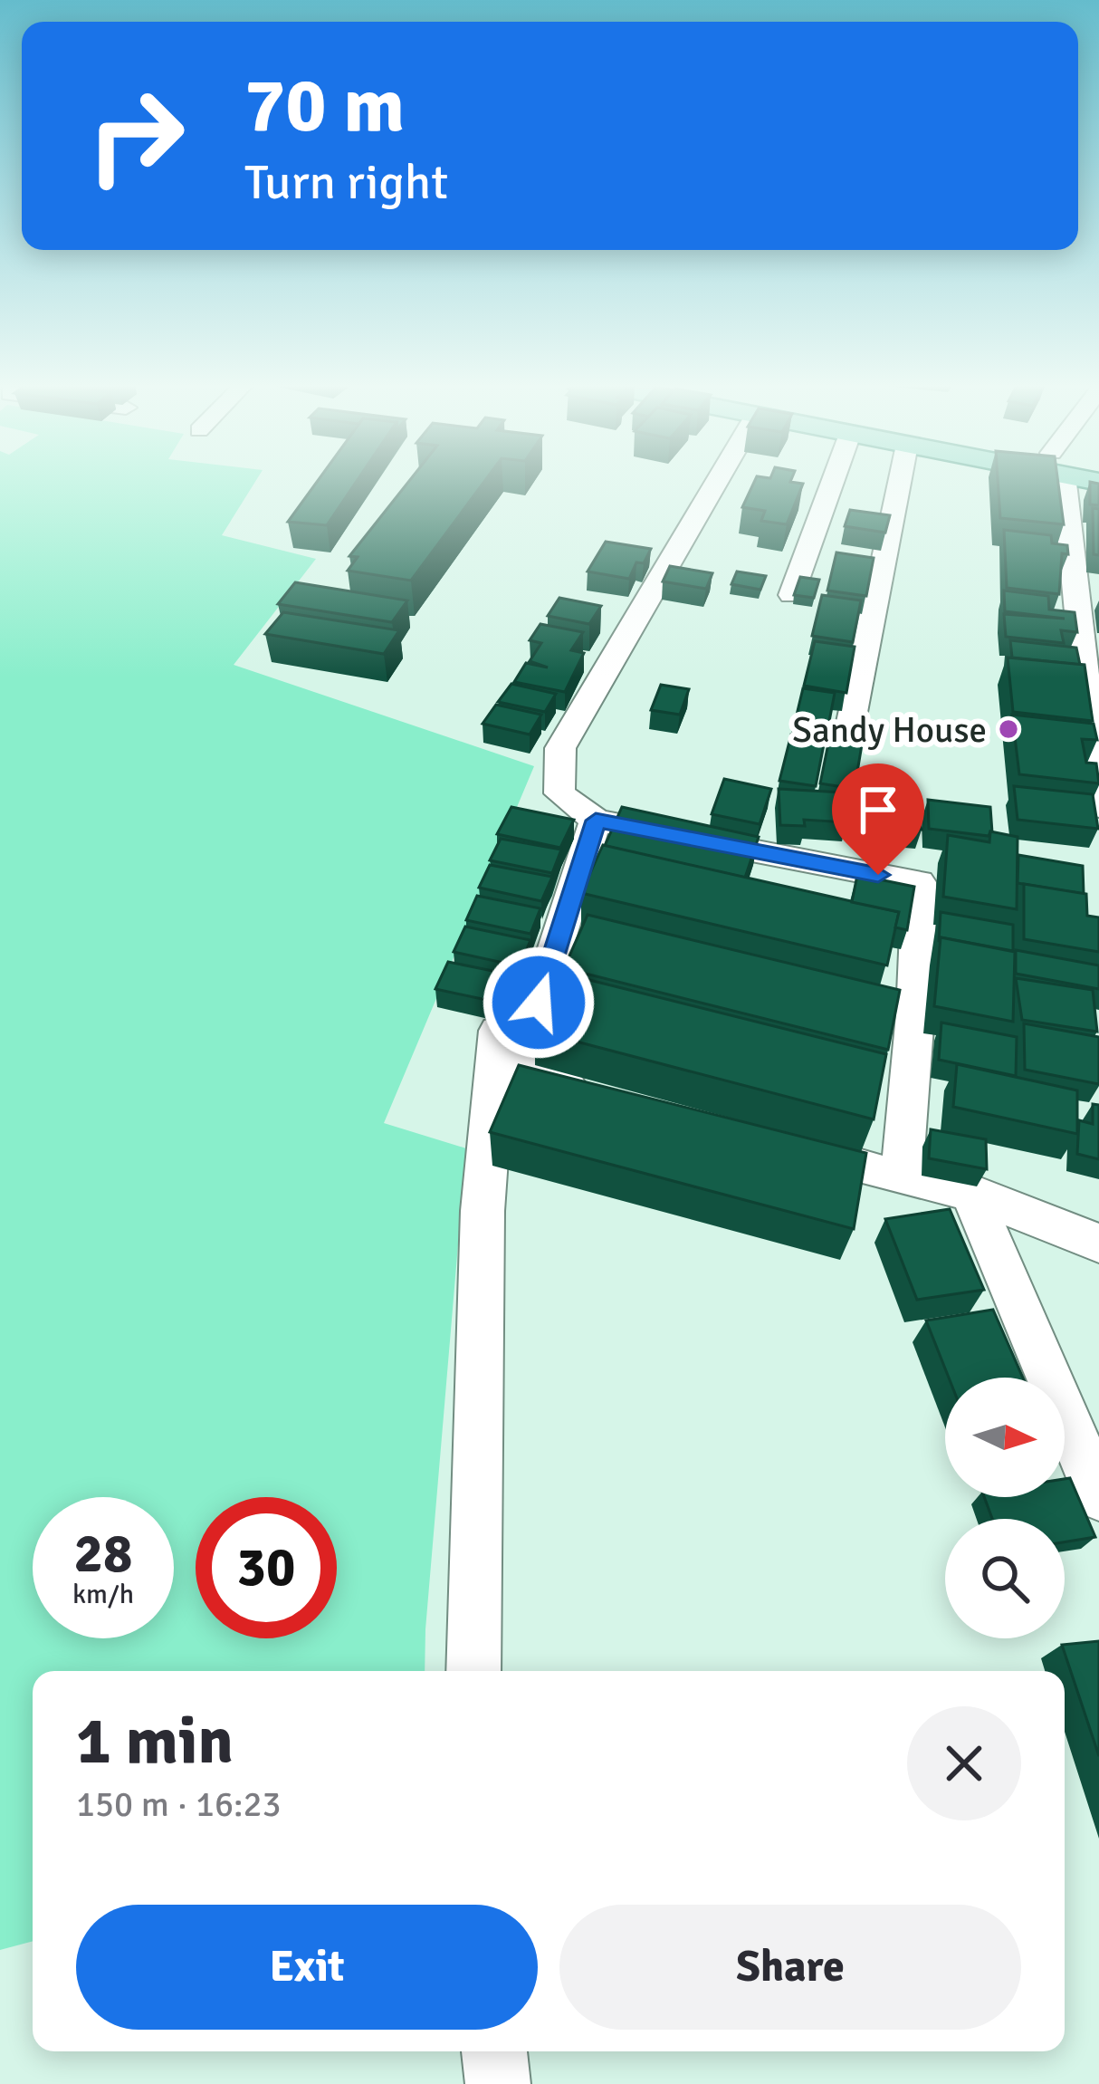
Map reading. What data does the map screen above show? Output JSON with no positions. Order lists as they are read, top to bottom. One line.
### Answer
{"places":["Sandy House"],"north":"right","page":{"turn":["70 m","Turn right"],"speed":"28 km/h","limit":"30","heading":["1 min","150 m · 16:23"],"buttons":["Exit","Share"]}}
